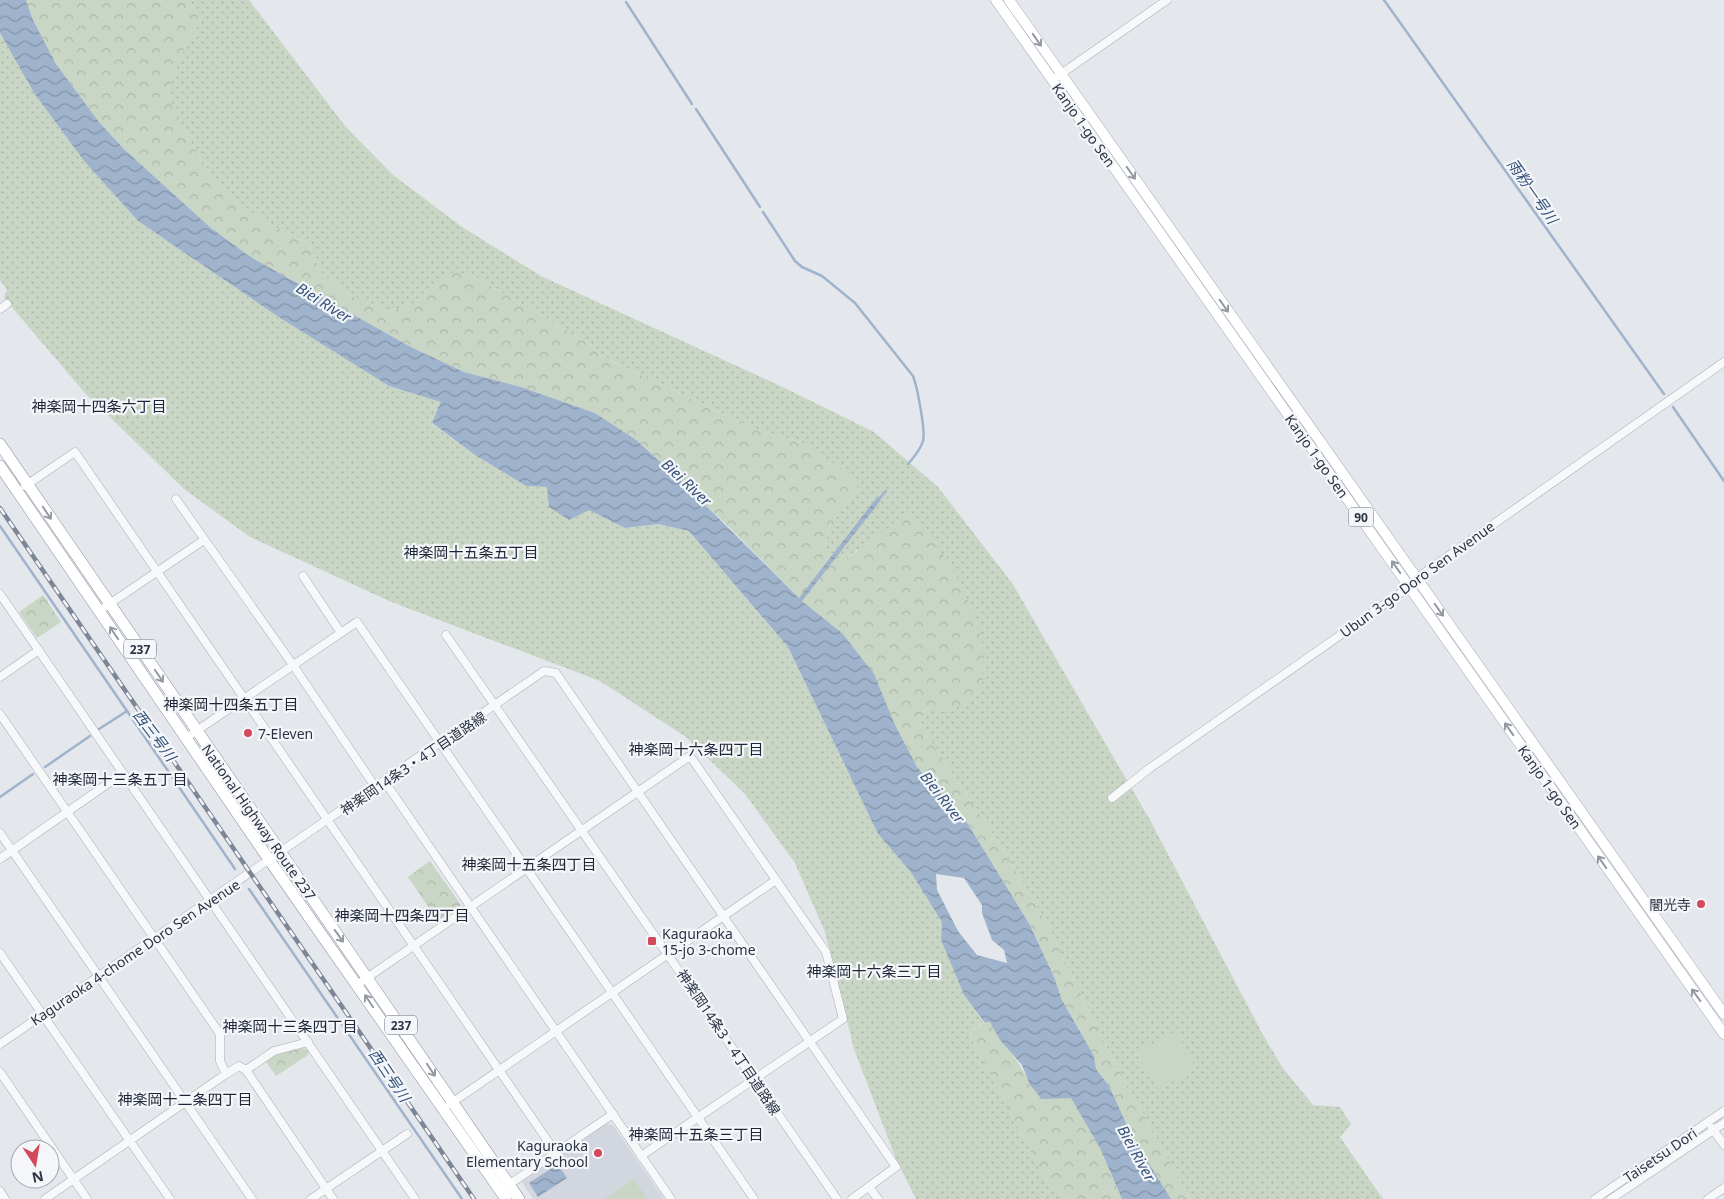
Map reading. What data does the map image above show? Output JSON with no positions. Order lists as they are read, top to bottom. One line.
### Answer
{"streets":{"highway":["237","National Highway Route 237"],"main road":["Kanjo 1-go Sen","90"],"street":["Ubun 3-go Doro Sen Avenue","神楽岡14条3・4丁目道路線","Kaguraoka 4-chome Doro Sen Avenue","Taisetsu Dori"]},"crossings":[["Kanjo 1-go Sen","Ubun 3-go Doro Sen Avenue"],["神楽岡14条3・4丁目道路線","National Highway Route 237"],["神楽岡14条3・4丁目道路線","Kaguraoka 4-chome Doro Sen Avenue"],["National Highway Route 237","Kaguraoka 4-chome Doro Sen Avenue"]],"districts":["神楽岡十四条六丁目","神楽岡十五条五丁目","神楽岡十四条五丁目","神楽岡十六条四丁目","神楽岡十三条五丁目","神楽岡十五条四丁目","神楽岡十四条四丁目","神楽岡十六条三丁目","神楽岡十三条四丁目","神楽岡十二条四丁目","神楽岡十五条三丁目"],"water":["雨粉一号川","Biei River","西三号川"],"places":{"other":["7-Eleven","闇光寺","Kaguraoka Elementary School"],"transit":["Kaguraoka 15-jo 3-chome"]},"north":"bottom"}
